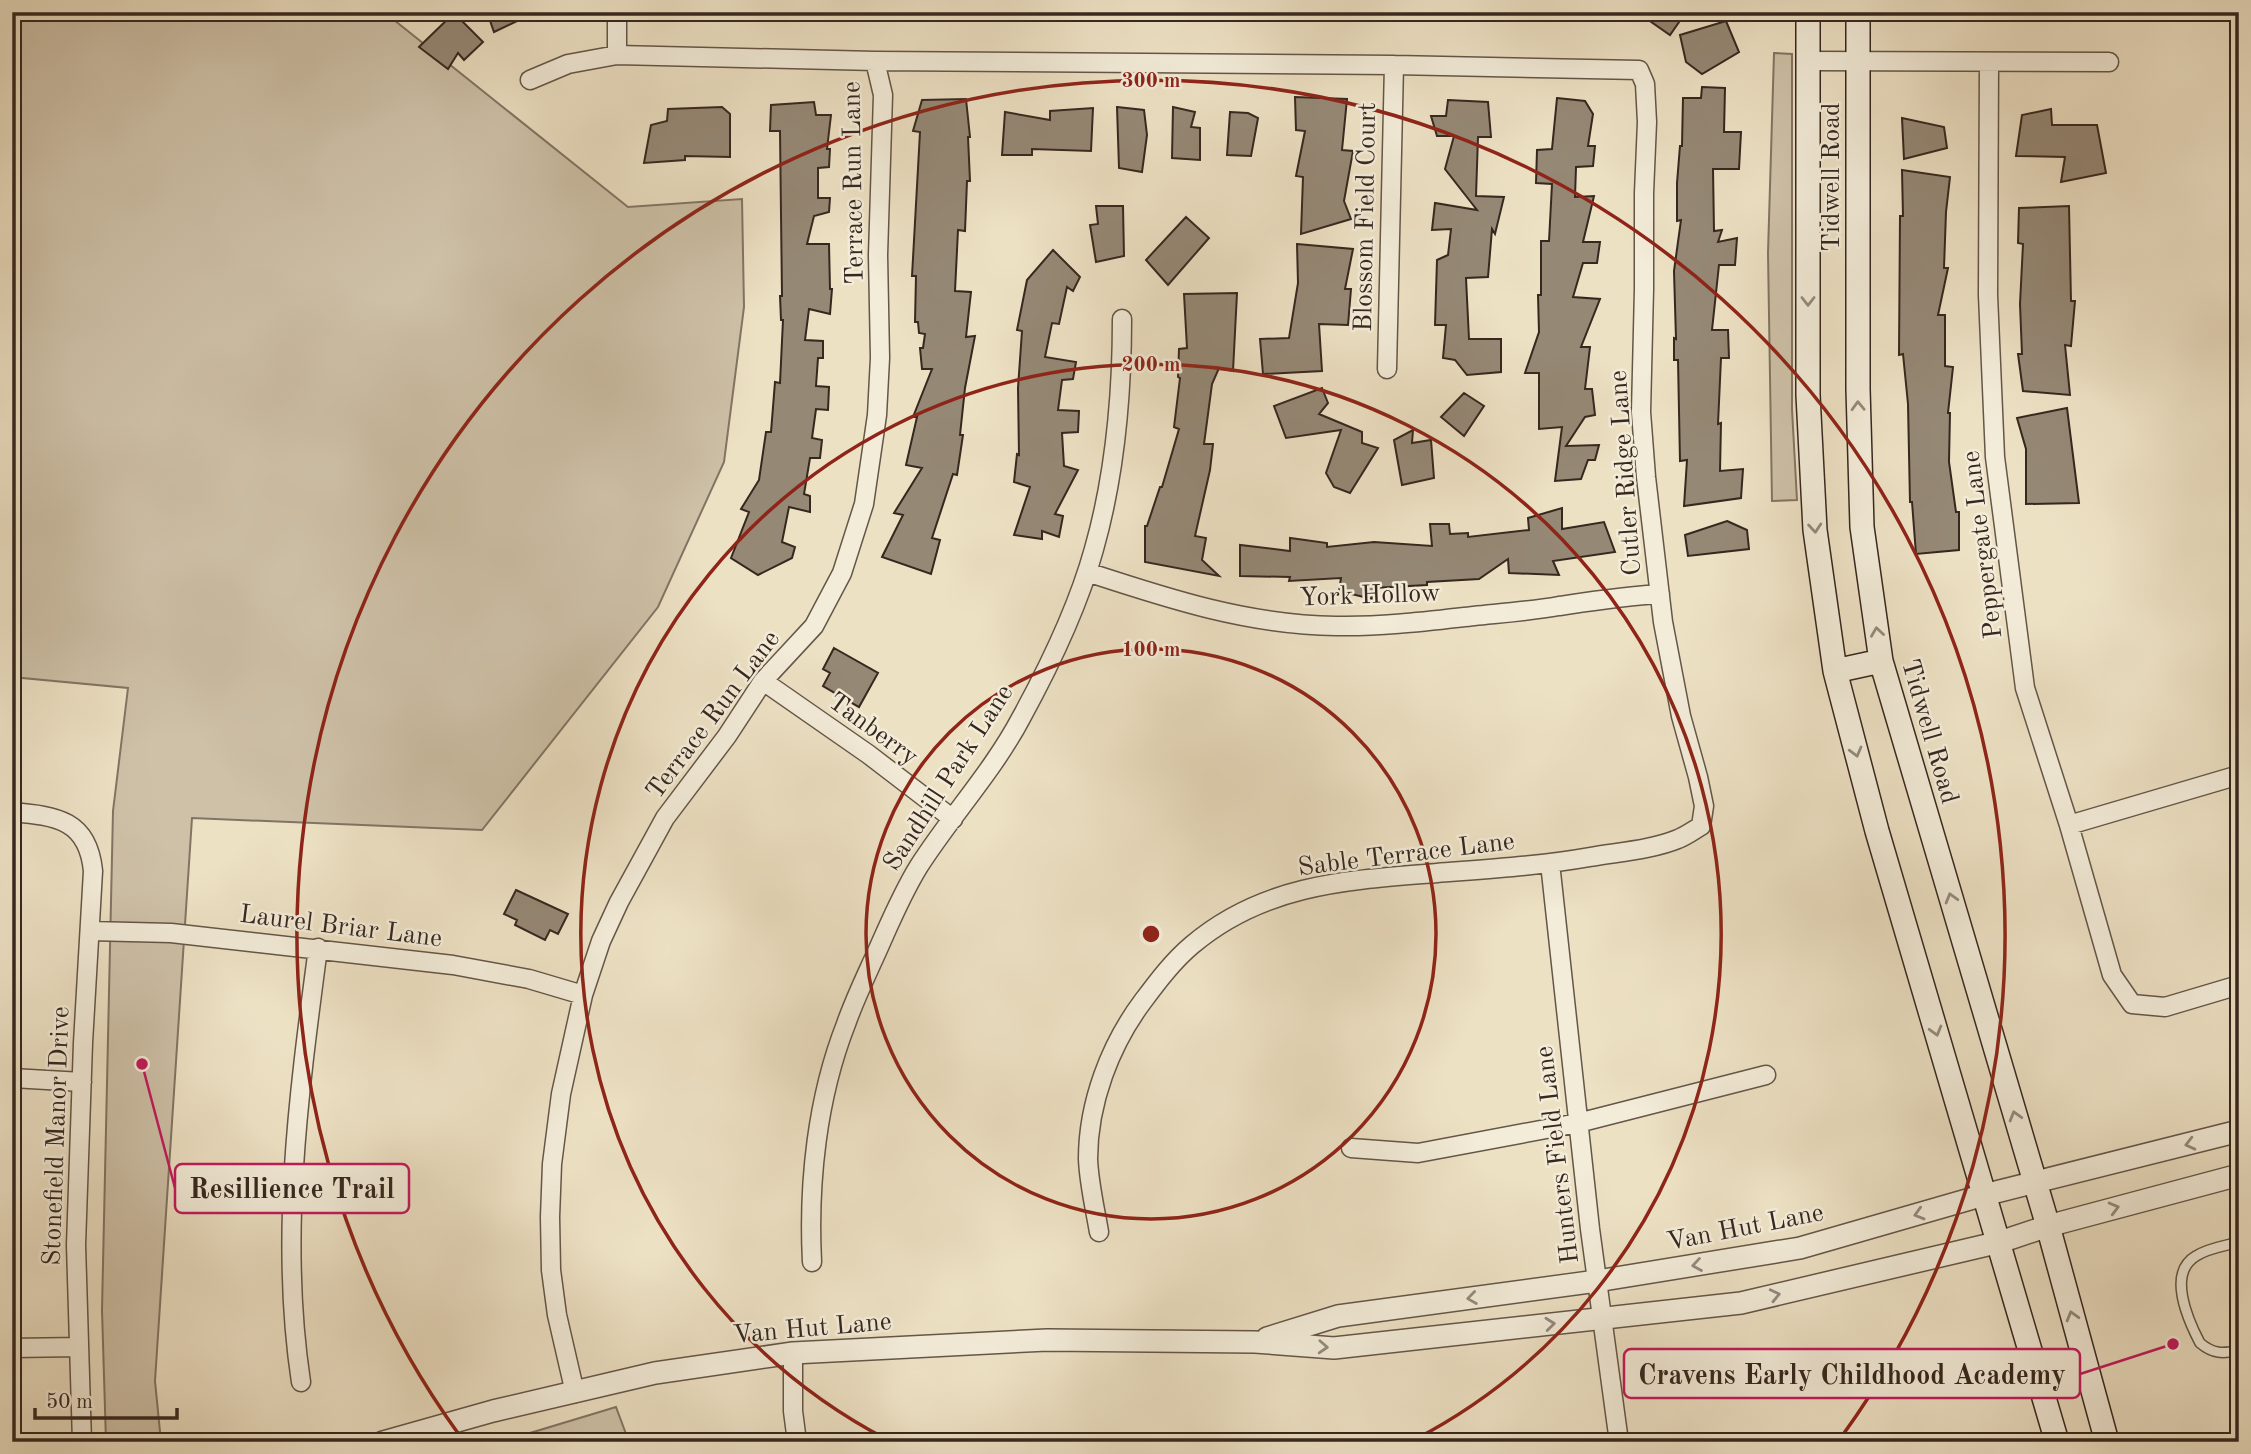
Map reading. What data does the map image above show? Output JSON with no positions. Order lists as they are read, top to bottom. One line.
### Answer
{"streets":{"main road":["Tidwell Road"],"street":["Terrace Run Lane","Blossom Field Court","Cutler Ridge Lane","Peppergate Lane","York Hollow","Tanberry","Sandhill Park Lane","Sable Terrace Lane","Laurel Briar Lane","Stonefield Manor Drive","Hunters Field Lane","Van Hut Lane"]},"crossings":[["Tidwell Road","Van Hut Lane"],["Terrace Run Lane","Tanberry"],["Terrace Run Lane","Laurel Briar Lane"],["Terrace Run Lane","Van Hut Lane"],["Blossom Field Court","Cutler Ridge Lane"],["Cutler Ridge Lane","York Hollow"],["Cutler Ridge Lane","Sable Terrace Lane"],["York Hollow","Sandhill Park Lane"],["Tanberry","Sandhill Park Lane"],["Sable Terrace Lane","Hunters Field Lane"],["Laurel Briar Lane","Stonefield Manor Drive"],["Hunters Field Lane","Van Hut Lane"]],"places":["Resillience Trail","Cravens Early Childhood Academy"],"scale_bar":"50 m","rings":["300 m","200 m","100 m"]}
